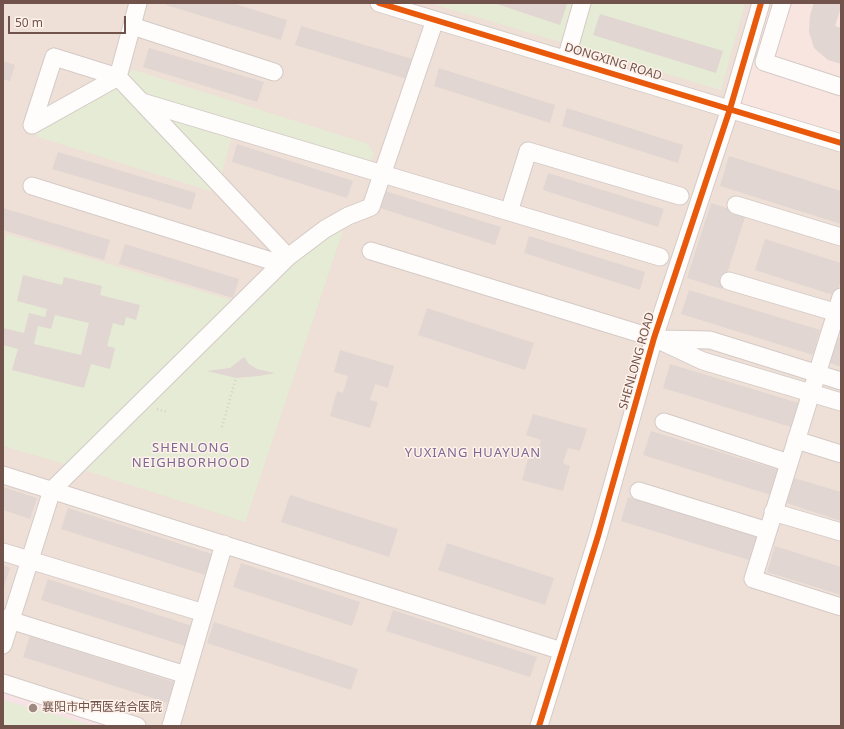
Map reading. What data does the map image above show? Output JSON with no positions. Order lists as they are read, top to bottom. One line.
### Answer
{"streets":{"street":["DONGXING ROAD","SHENLONG ROAD"]},"crossings":[["DONGXING ROAD","SHENLONG ROAD"]],"districts":["SHENLONG NEIGHBORHOOD","YUXIANG HUAYUAN"],"places":["襄阳市中西医结合医院"],"scale_bar":"50 m"}
